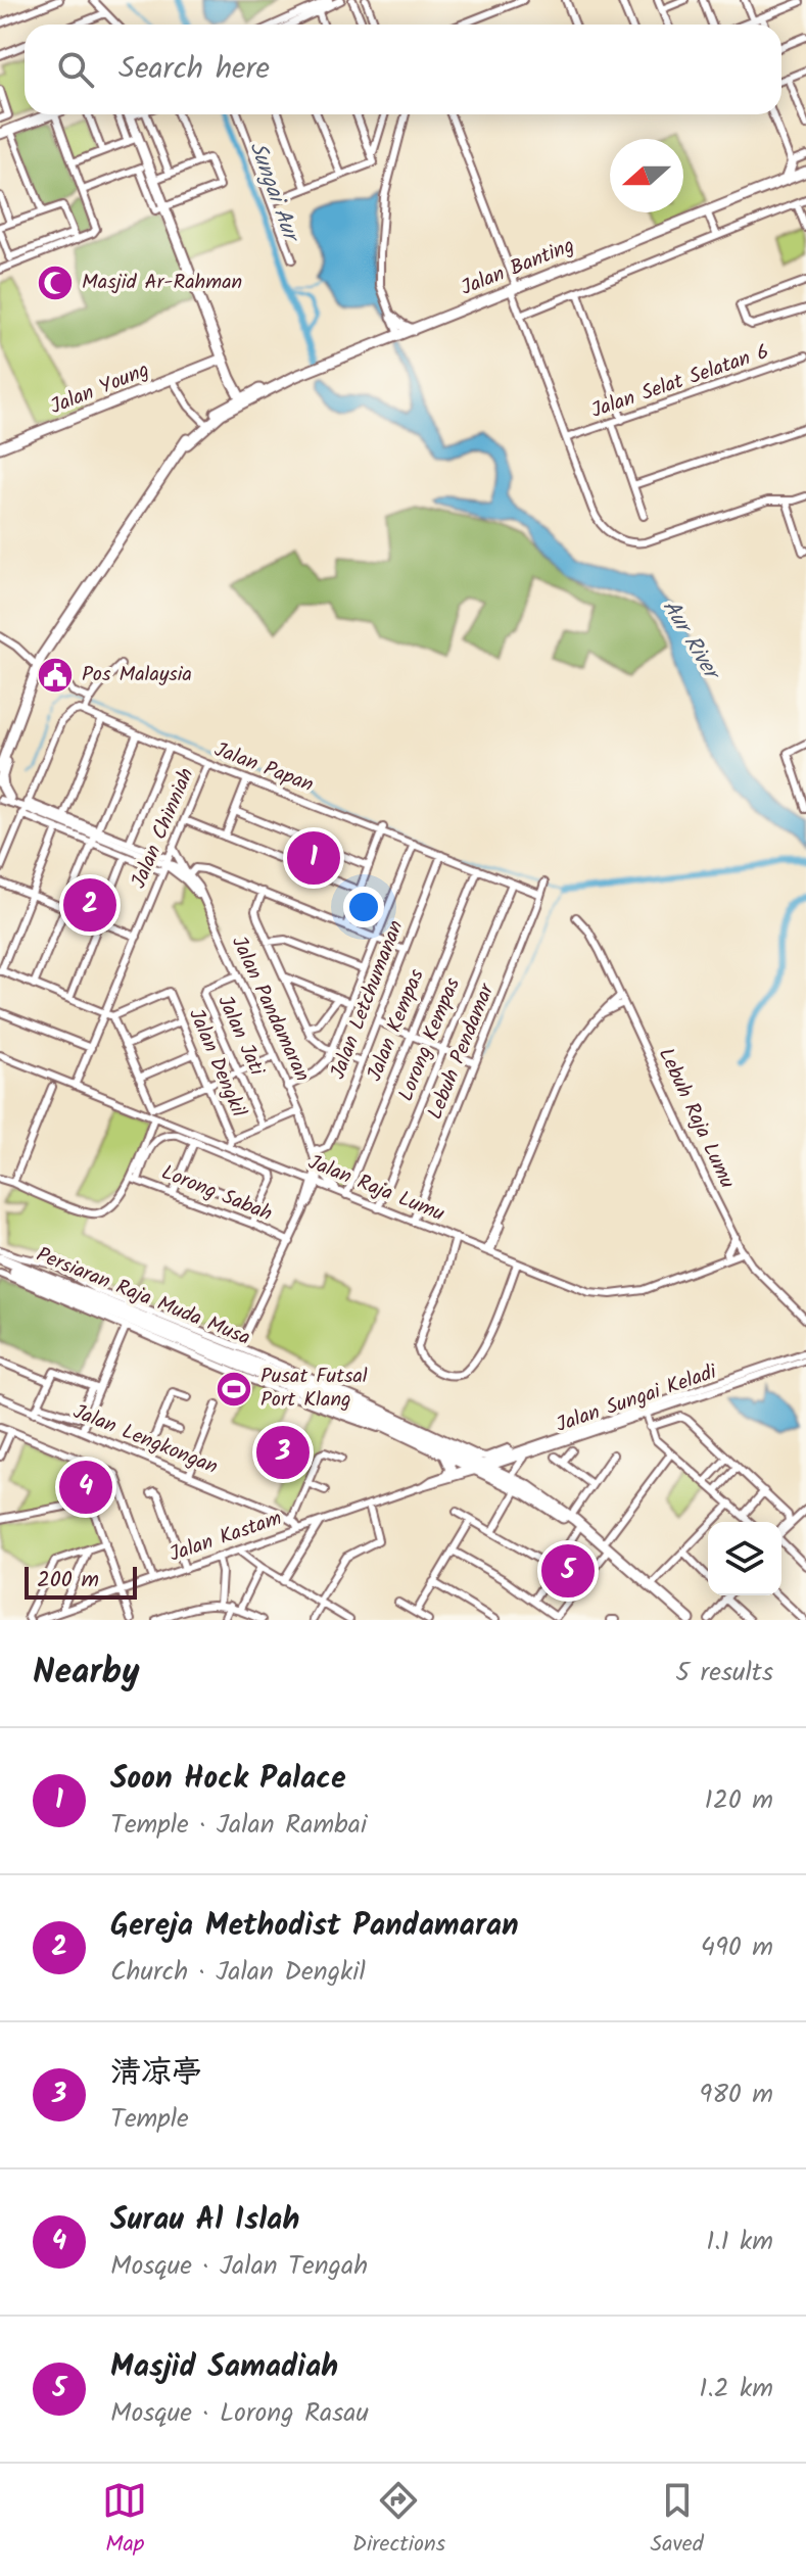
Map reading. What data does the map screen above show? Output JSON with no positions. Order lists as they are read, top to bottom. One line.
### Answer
{"streets":{"main road":["Jalan Banting","Jalan Young","Persiaran Raja Muda Musa"],"street":["Jalan Selat Selatan 6","Jalan Papan","Jalan Chinniah","Jalan Letchumanan","Jalan Pandamaran","Jalan Kempas","Jalan Jati","Lorong Kempas","Lebuh Pendamar","Jalan Dengkil","Lebuh Raja Lumu","Jalan Raja Lumu","Lorong Sabah","Jalan Sungai Keladi","Jalan Lengkongan","Jalan Kastam"]},"crossings":[["Jalan Papan","Jalan Chinniah"],["Jalan Papan","Jalan Letchumanan"],["Jalan Papan","Jalan Kempas"],["Jalan Papan","Lorong Kempas"],["Jalan Papan","Lebuh Pendamar"],["Jalan Chinniah","Jalan Pandamaran"],["Jalan Chinniah","Jalan Dengkil"],["Jalan Chinniah","Jalan Raja Lumu"],["Jalan Letchumanan","Jalan Pandamaran"],["Jalan Pandamaran","Jalan Jati"],["Jalan Pandamaran","Jalan Raja Lumu"],["Jalan Pandamaran","Lorong Sabah"],["Jalan Kempas","Jalan Raja Lumu"],["Lorong Kempas","Jalan Raja Lumu"],["Lebuh Pendamar","Jalan Raja Lumu"],["Jalan Dengkil","Jalan Raja Lumu"],["Lebuh Raja Lumu","Jalan Raja Lumu"],["Persiaran Raja Muda Musa","Jalan Sungai Keladi"],["Persiaran Raja Muda Musa","Jalan Kastam"],["Jalan Sungai Keladi","Jalan Kastam"],["Jalan Lengkongan","Jalan Kastam"]],"water":["Sungai Aur","Aur River"],"places":{"mosque":["Masjid Ar-Rahman"],"public building":["Pos Malaysia"],"sports":["Pusat Futsal Port Klang"]},"scale_bar":"200 m","north":"left","page":{"search":"Search here","pins":["1","2","3","4","5"],"scale":"200 m","heading":["Nearby","5 results"],"list":[{"mark":"1","name":"Soon Hock Palace","note":"Temple · Jalan Rambai","value":"120 m"},{"mark":"2","name":"Gereja Methodist Pandamaran","note":"Church · Jalan Dengkil","value":"490 m"},{"mark":"3","name":"清凉亭","note":"Temple","value":"980 m"},{"mark":"4","name":"Surau Al Islah","note":"Mosque · Jalan Tengah","value":"1.1 km"},{"mark":"5","name":"Masjid Samadiah","note":"Mosque · Lorong Rasau","value":"1.2 km"}],"nav":["Map","Directions","Saved"]}}
